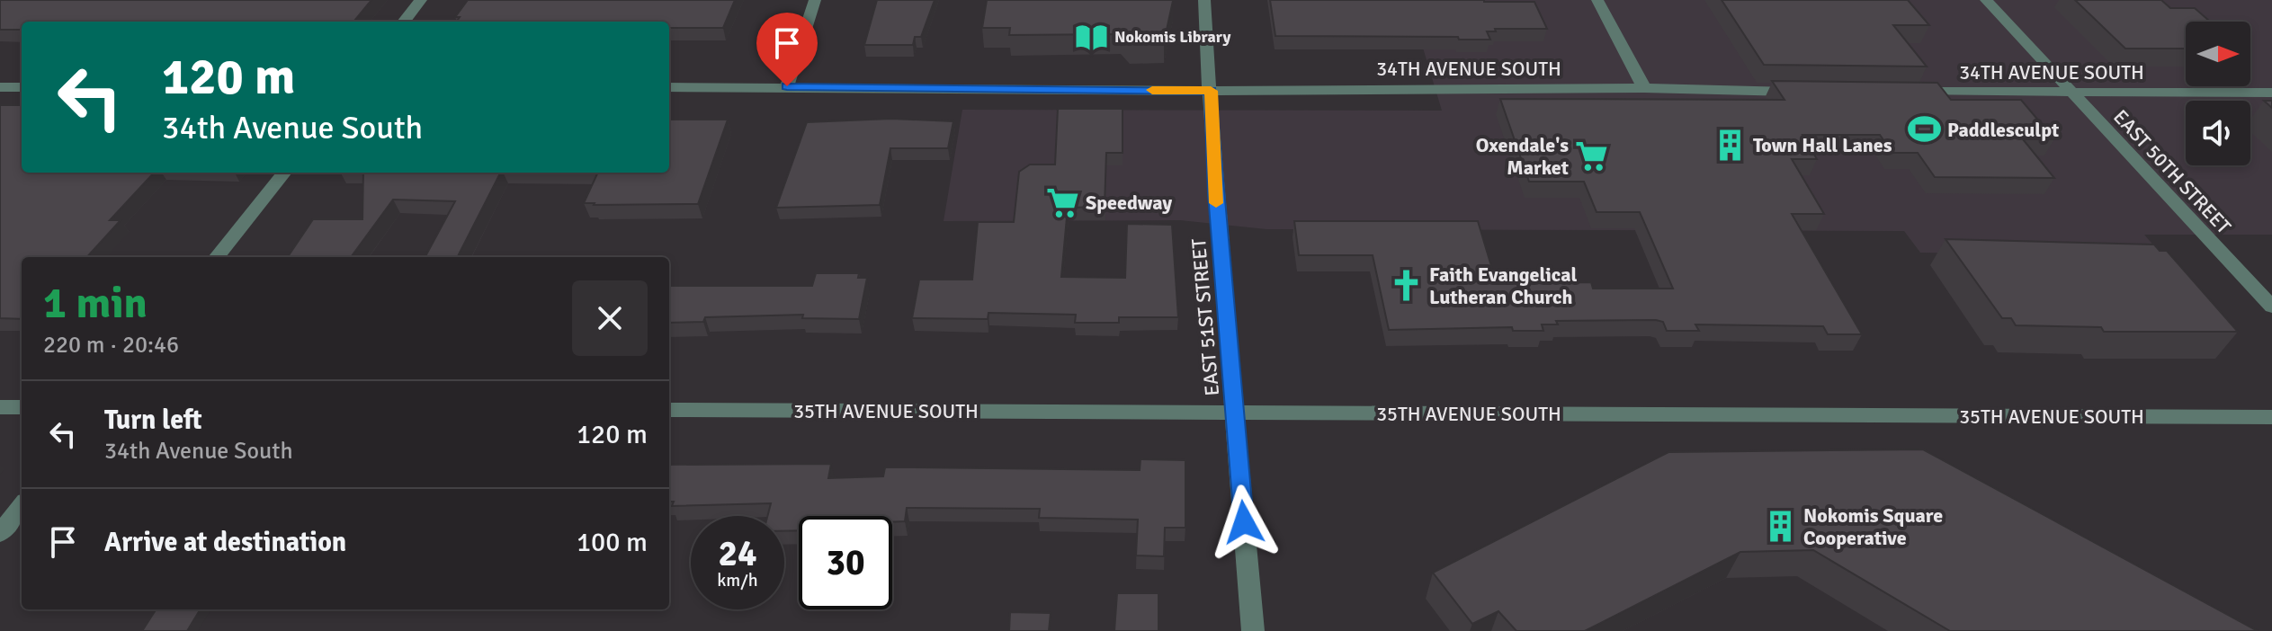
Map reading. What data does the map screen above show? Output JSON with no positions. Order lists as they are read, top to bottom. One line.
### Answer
{"streets":{"street":["34TH AVENUE SOUTH","EAST 50TH STREET","EAST 51ST STREET","35TH AVENUE SOUTH"]},"crossings":[["34TH AVENUE SOUTH","EAST 50TH STREET"],["34TH AVENUE SOUTH","EAST 51ST STREET"],["EAST 51ST STREET","35TH AVENUE SOUTH"]],"places":{"library":["Nokomis Library"],"sports":["Paddlesculpt"],"building":["Town Hall Lanes","Nokomis Square Cooperative"],"supermarket":["Oxendale's Market","Speedway"],"church":["Faith Evangelical Lutheran Church"]},"north":"right","page":{"turn":["120 m","34th Avenue South"],"heading":["1 min","220 m · 20:46"],"list":[{"name":"Turn left","note":"34th Avenue South","value":"120 m"},{"name":"Arrive at destination","value":"100 m"}],"speed":"24 km/h","limit":"30"}}
